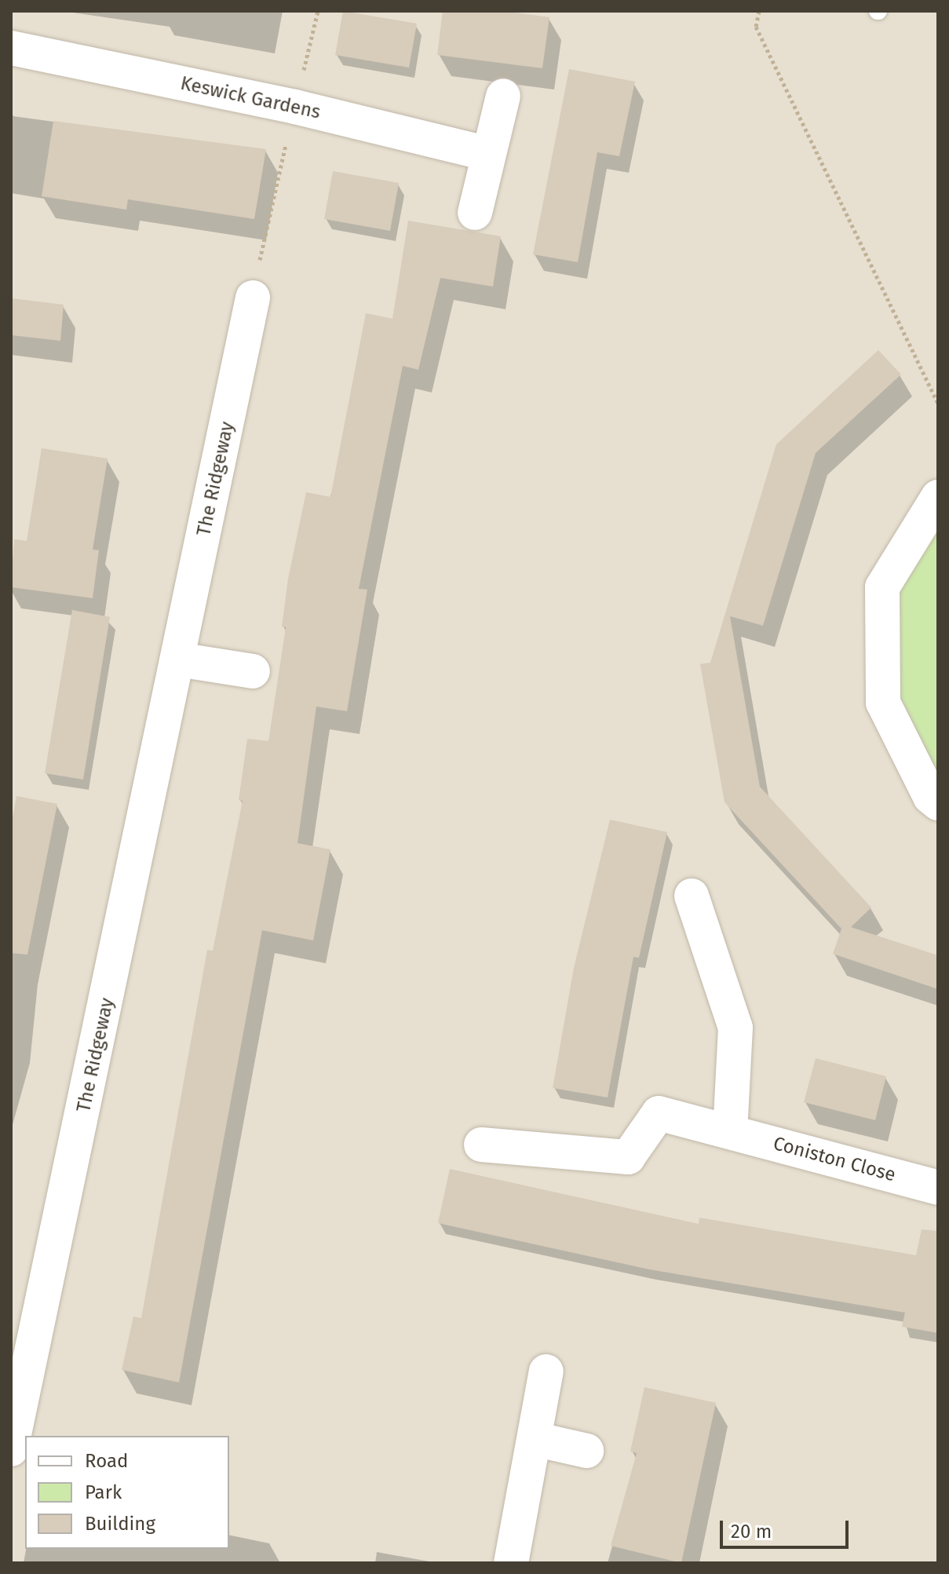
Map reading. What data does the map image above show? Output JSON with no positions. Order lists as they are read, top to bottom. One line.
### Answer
{"streets":{"street":["Keswick Gardens","The Ridgeway","Coniston Close"]},"legend":["Road","Park","Building"],"scale_bar":"20 m"}
